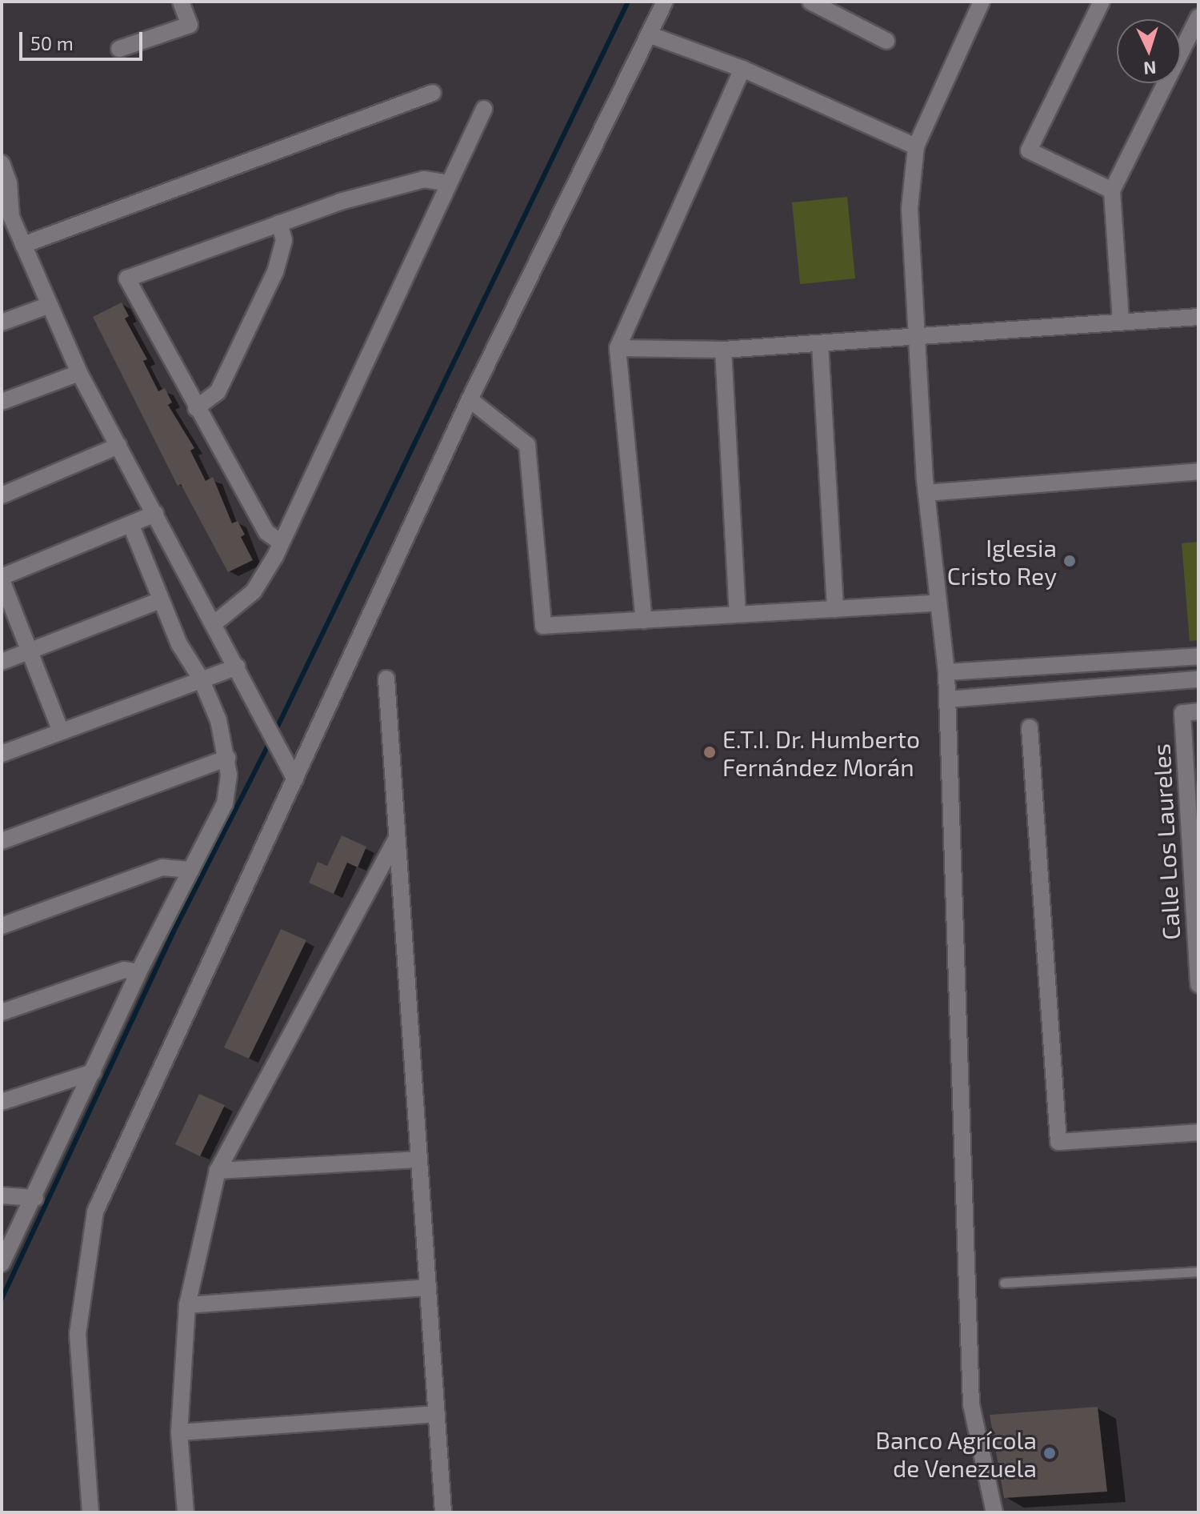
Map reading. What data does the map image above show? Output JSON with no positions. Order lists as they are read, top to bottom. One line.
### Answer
{"streets":{"street":["Calle Los Laureles"]},"places":["Iglesia Cristo Rey","E.T.I. Dr. Humberto Fernández Morán","Banco Agrícola de Venezuela"],"scale_bar":"50 m","north":"bottom"}
